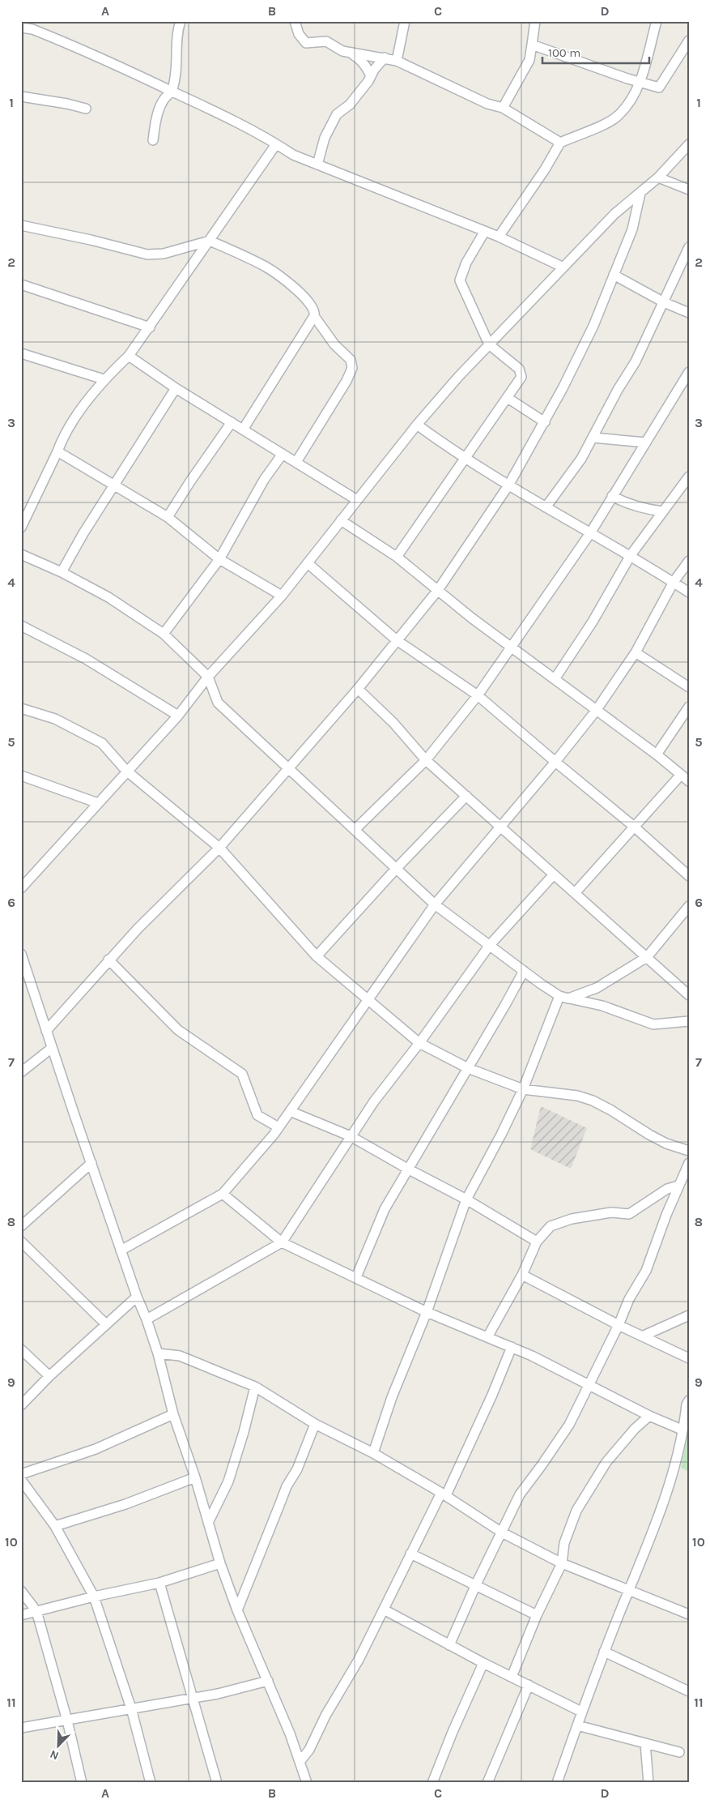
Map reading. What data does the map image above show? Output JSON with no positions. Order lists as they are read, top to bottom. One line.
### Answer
{"scale_bar":"100 m","north":"bottom left","grid":{"columns":["A","B","C","D"],"rows":["1","2","3","4","5","6","7","8","9","10","11"]}}
